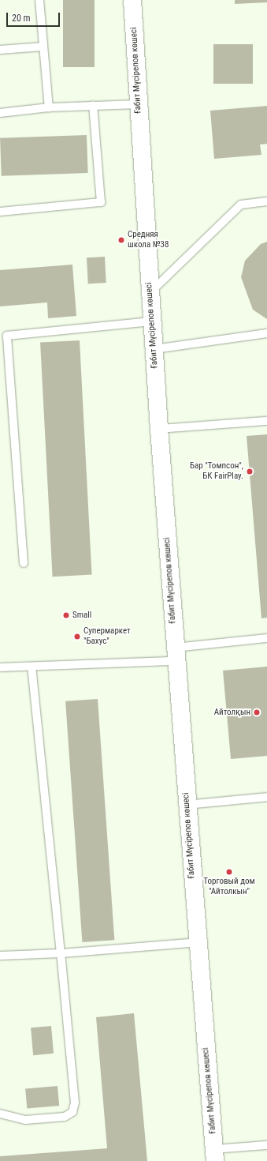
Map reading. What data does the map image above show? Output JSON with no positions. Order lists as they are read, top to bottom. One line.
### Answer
{"streets":{"street":["Ғабит Мүсірепов көшесі"]},"places":["Средняя школа №38","Бар \"Томпсон\", БК FairPlay.","Small","Супермаркет \"Бахус\"","Айтолқын","Торговый дом \"Айтолкын\""],"scale_bar":"20 m"}
